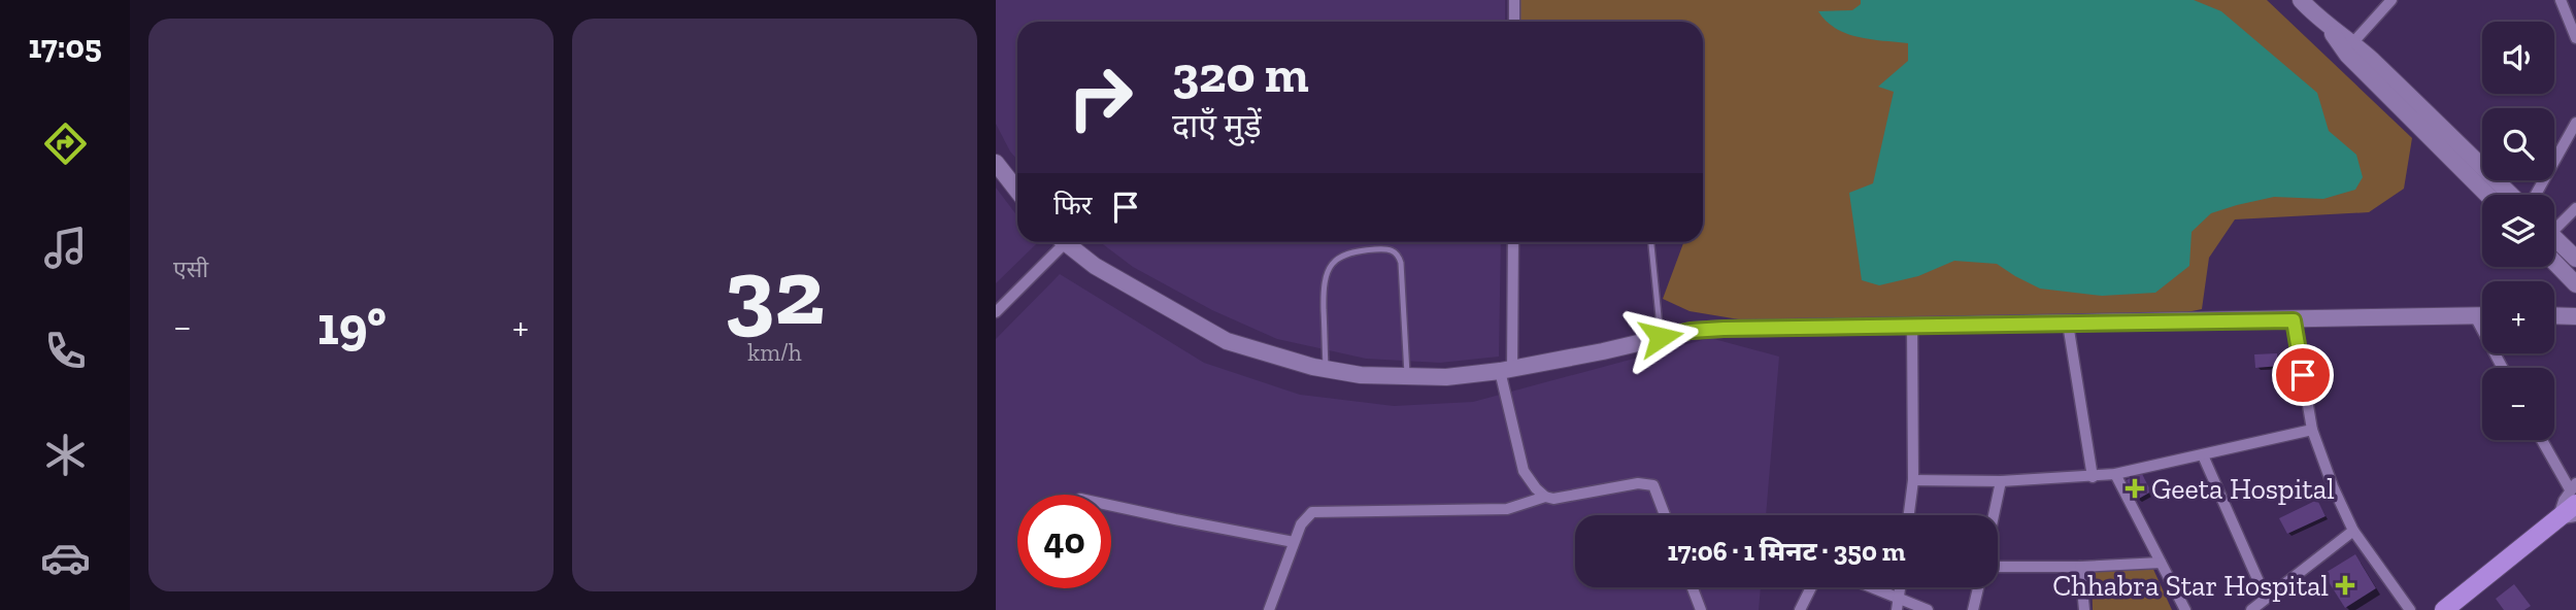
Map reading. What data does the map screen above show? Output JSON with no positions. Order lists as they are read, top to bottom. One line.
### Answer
{"places":{"health":["Geeta Hospital","Chhabra Star Hospital"]},"page":{"tabs":"17:05","tile":["एसी",["32","km/h"]],"map_buttons":["+","−"],"turn":["320 m","दाएँ मुड़ें"],"then":"फिर","heat":["−","19°","+"],"limit":"40","trip":"17:06 · 1 मिनट · 350 m"}}
